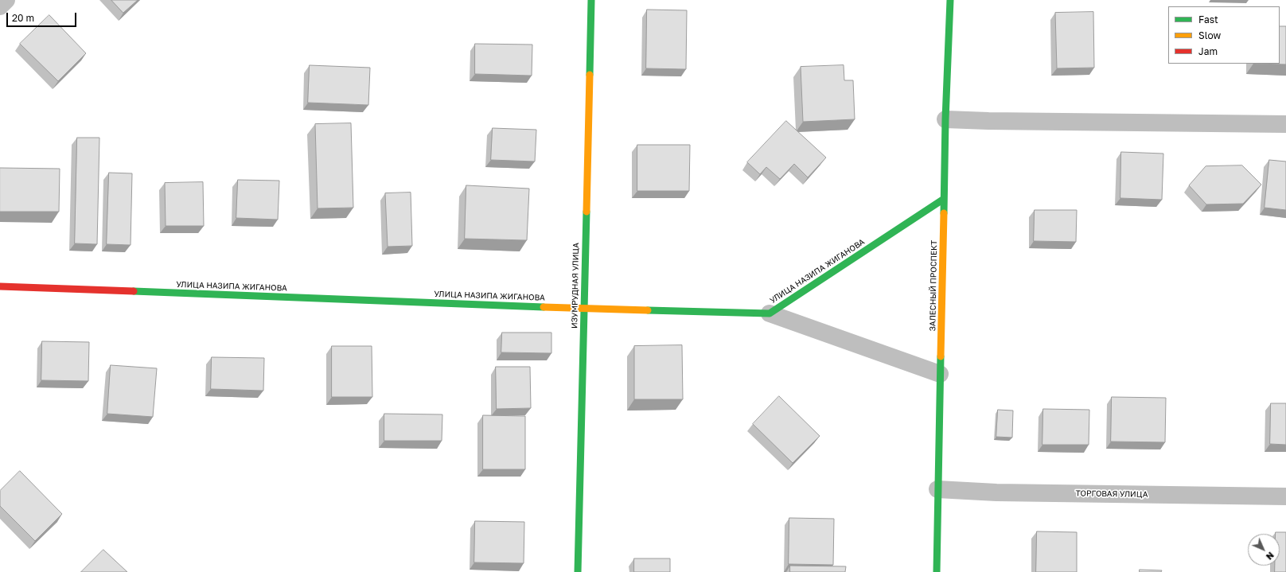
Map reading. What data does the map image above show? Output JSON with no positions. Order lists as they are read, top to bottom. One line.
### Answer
{"streets":{"street":["УЛИЦА НАЗИПА ЖИГАНОВА","ИЗУМРУДНАЯ УЛИЦА","ЗАЛЕСНЫЙ ПРОСПЕКТ","ТОРГОВАЯ УЛИЦА"]},"crossings":[["УЛИЦА НАЗИПА ЖИГАНОВА","ИЗУМРУДНАЯ УЛИЦА"],["УЛИЦА НАЗИПА ЖИГАНОВА","ЗАЛЕСНЫЙ ПРОСПЕКТ"],["ЗАЛЕСНЫЙ ПРОСПЕКТ","ТОРГОВАЯ УЛИЦА"]],"legend":["Fast","Slow","Jam"],"scale_bar":"20 m","north":"bottom right"}
